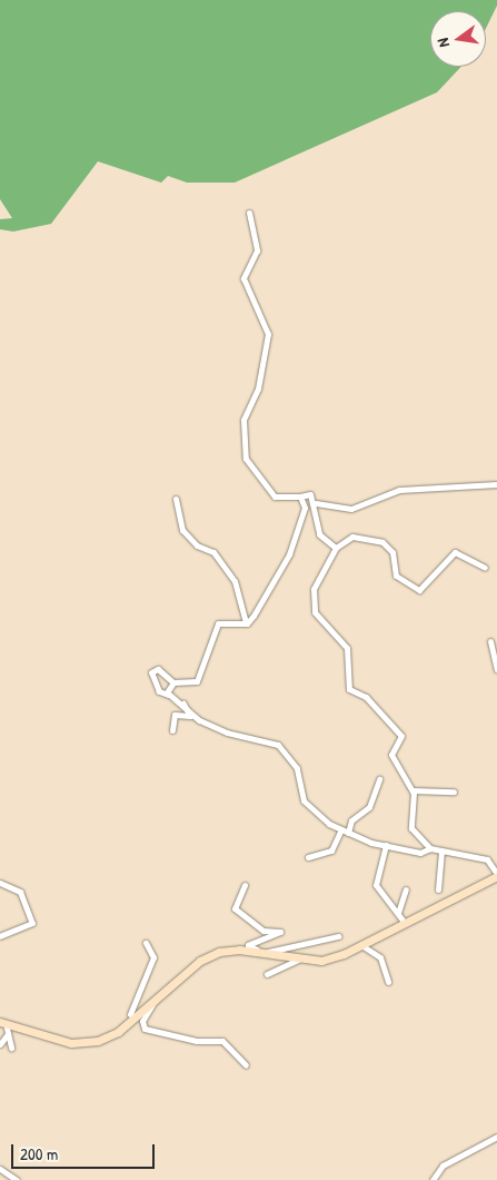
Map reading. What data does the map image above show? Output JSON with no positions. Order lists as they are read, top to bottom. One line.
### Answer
{"scale_bar":"200 m","north":"left"}
